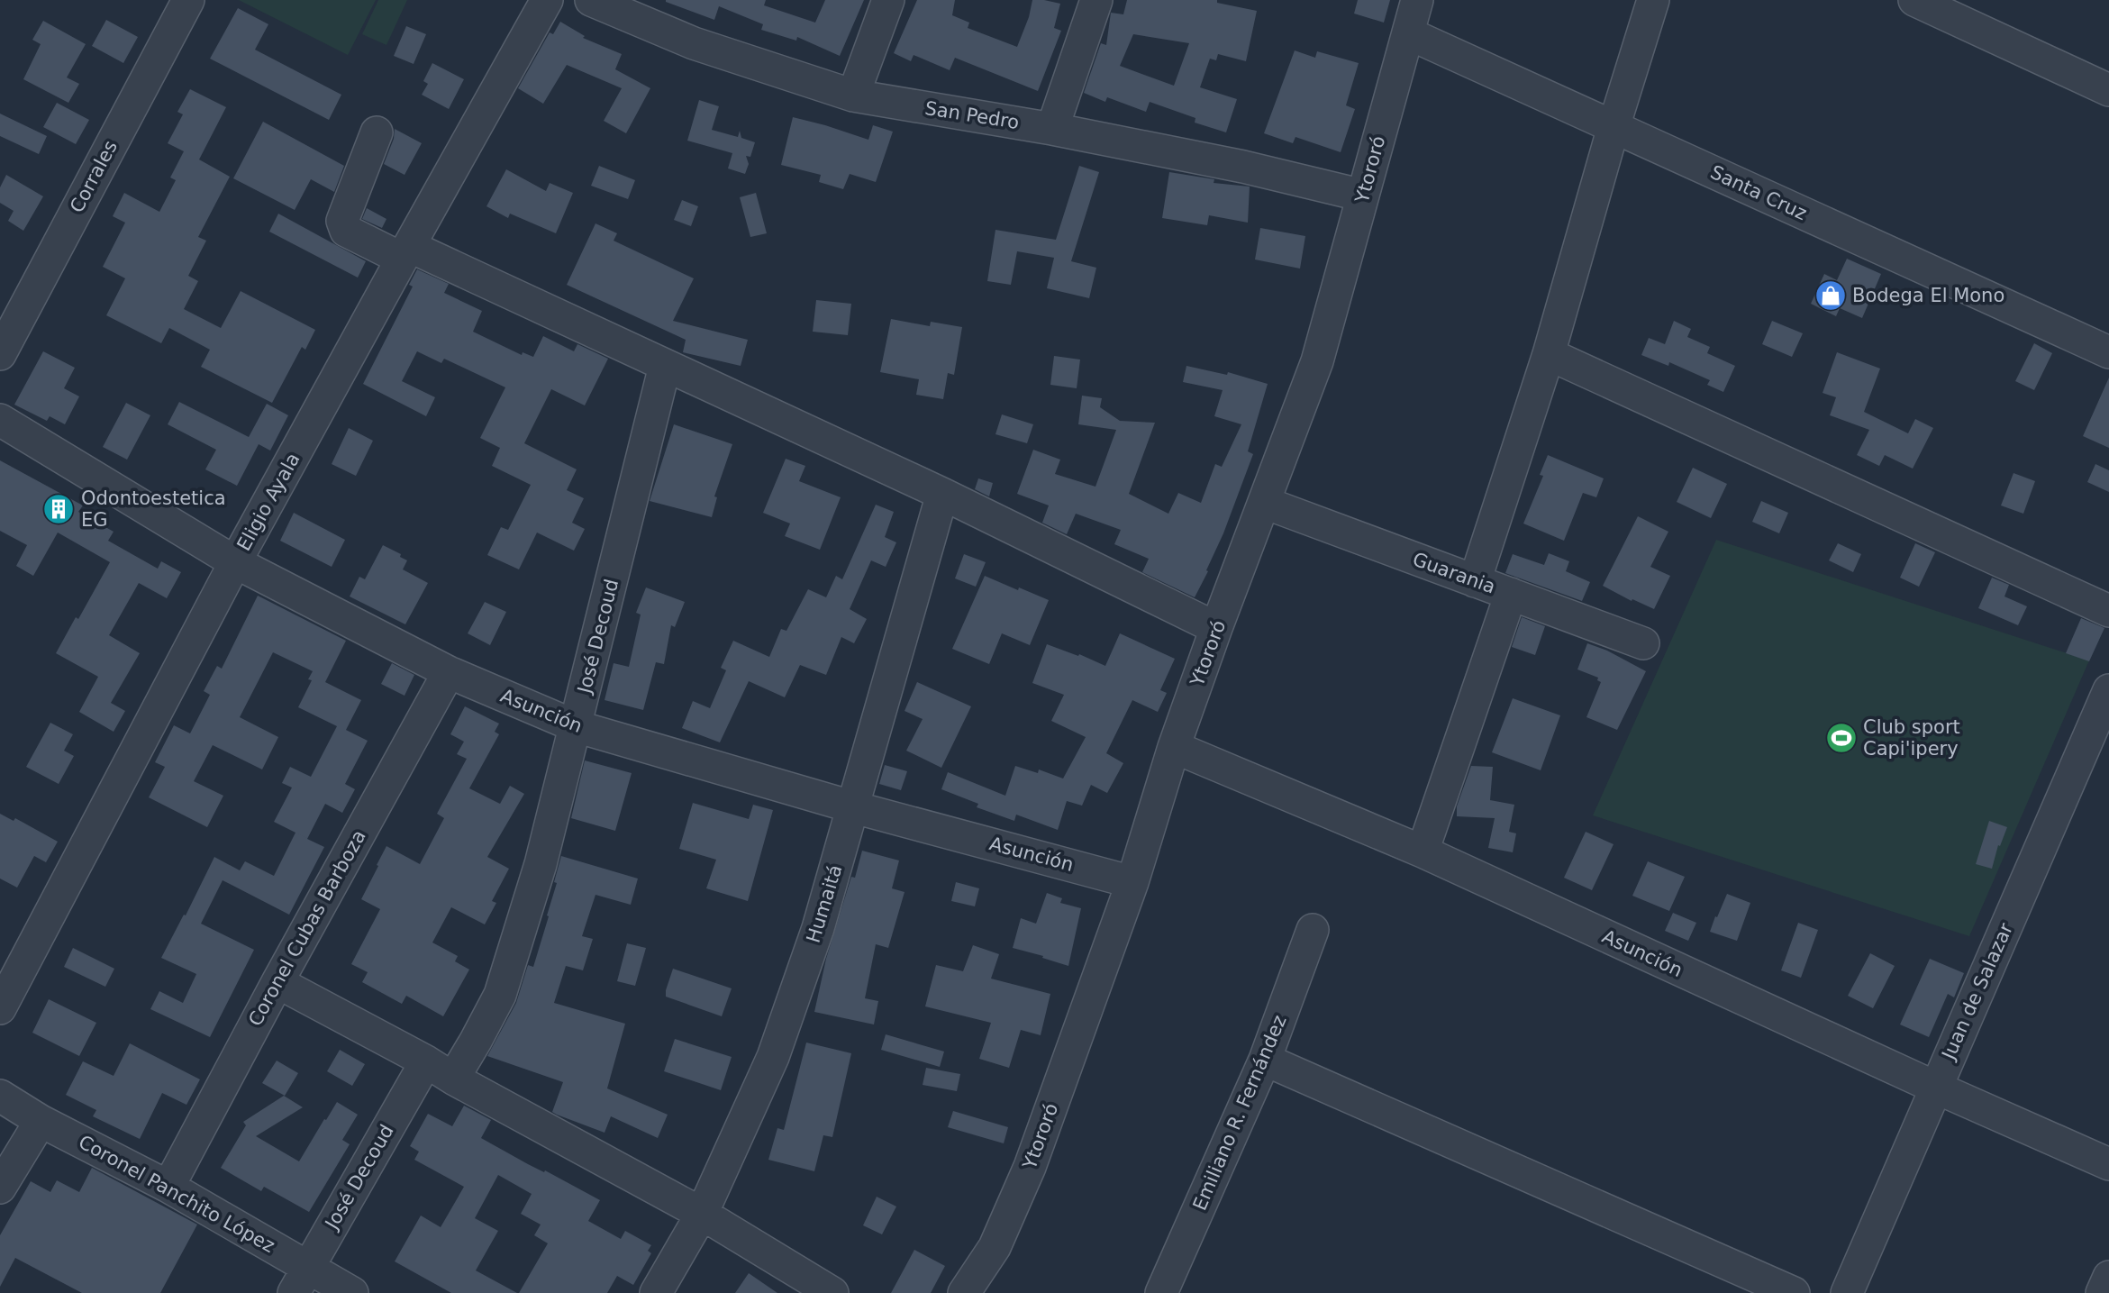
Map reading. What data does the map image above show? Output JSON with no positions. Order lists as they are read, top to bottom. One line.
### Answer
{"streets":{"street":["San Pedro","Ytororó","Corrales","Santa Cruz","Eligio Ayala","Guarania","José Decoud","Asunción","Humaitá","Coronel Cubas Barboza","Juan de Salazar","Emiliano R. Fernández","Coronel Panchito López"]},"crossings":[["San Pedro","Ytororó"],["Ytororó","Santa Cruz"],["Ytororó","Guarania"],["Ytororó","Asunción"],["Eligio Ayala","Asunción"],["José Decoud","Asunción"],["José Decoud","Coronel Panchito López"],["Asunción","Humaitá"],["Asunción","Coronel Cubas Barboza"],["Asunción","Juan de Salazar"],["Coronel Cubas Barboza","Coronel Panchito López"]],"places":{"shop":["Bodega El Mono"],"building":["Odontoestetica EG"],"sports":["Club sport Capi'ipery"]}}
